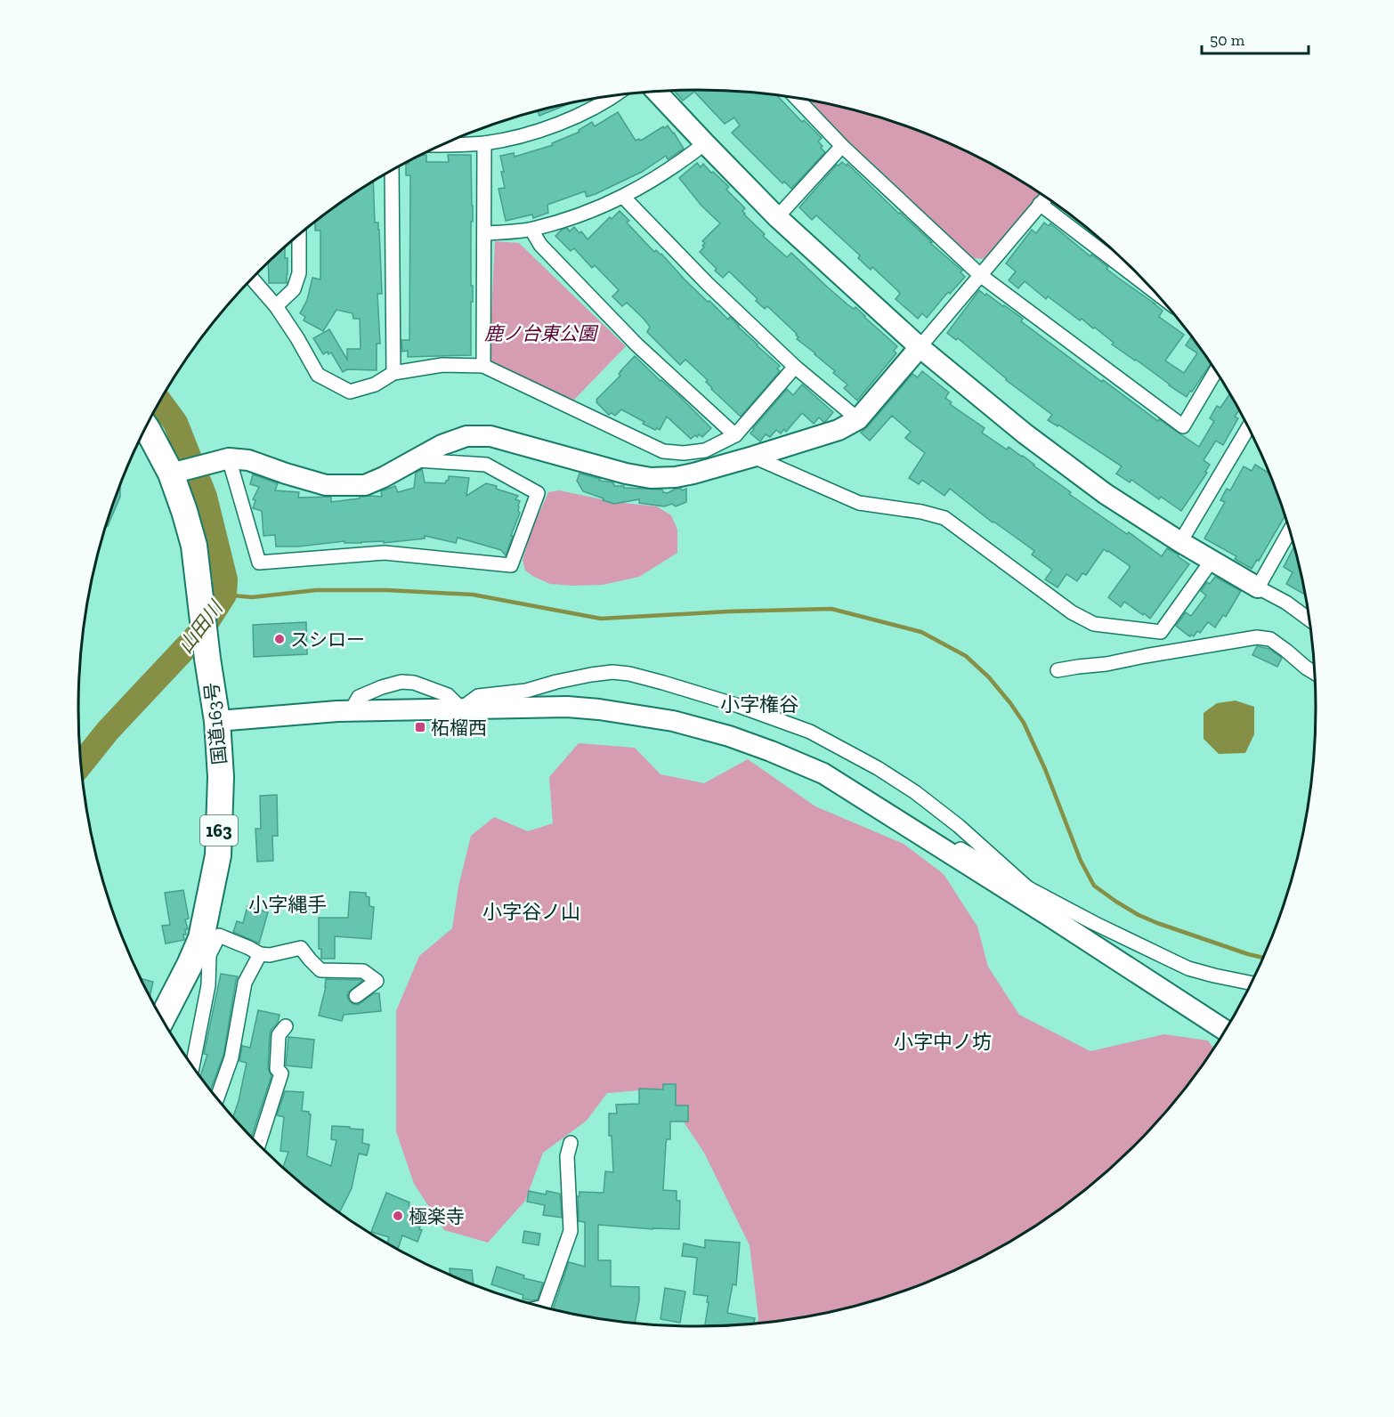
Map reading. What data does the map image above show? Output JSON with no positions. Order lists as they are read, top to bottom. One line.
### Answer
{"streets":{"highway":["国道163号","163"]},"districts":["小字権谷","小字縄手","小字谷ノ山","小字中ノ坊"],"water":["山田川"],"parks":["鹿ノ台東公園"],"places":{"other":["スシロー","極楽寺"],"transit":["柘榴西"]},"scale_bar":"50 m"}
